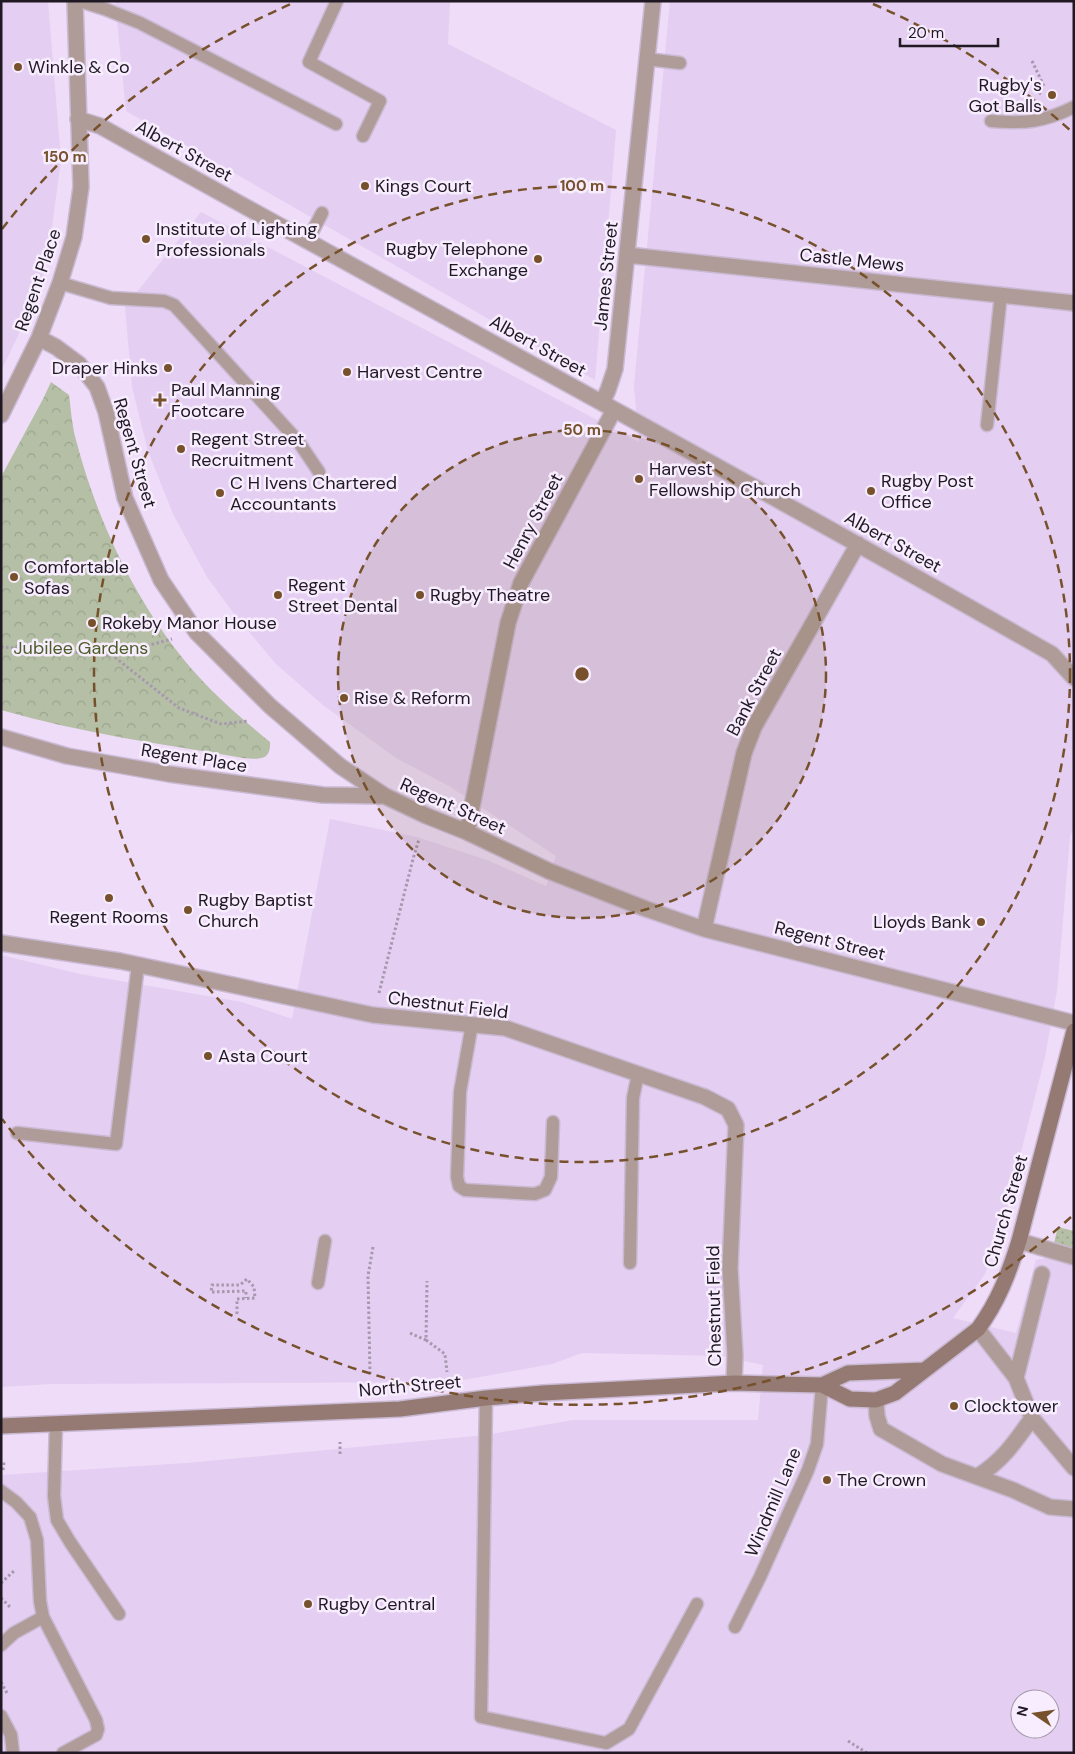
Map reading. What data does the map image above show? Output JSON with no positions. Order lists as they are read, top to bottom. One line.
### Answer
{"streets":{"main road":["Church Street","North Street"],"street":["Albert Street","Castle Mews","James Street","Regent Place","Regent Street","Henry Street","Bank Street","Chestnut Field"],"lane":["Windmill Lane"]},"crossings":[["Albert Street","James Street"],["Albert Street","Regent Place"],["Albert Street","Henry Street"],["Albert Street","Bank Street"],["Castle Mews","James Street"],["James Street","Henry Street"],["Regent Place","Regent Street"],["Regent Street","Henry Street"],["Regent Street","Bank Street"],["Chestnut Field","North Street"],["Church Street","North Street"],["Church Street","Windmill Lane"],["North Street","Windmill Lane"]],"parks":["Jubilee Gardens"],"places":{"other":["Winkle & Co","Rugby's Got Balls","Kings Court","Institute of Lighting Professionals","Rugby Telephone Exchange","Draper Hinks","Harvest Centre","Regent Street Recruitment","Harvest Fellowship Church","Rugby Post Office","C H Ivens Chartered Accountants","Comfortable Sofas","Regent Street Dental","Rugby Theatre","Rokeby Manor House","Rise & Reform","Regent Rooms","Rugby Baptist Church","Lloyds Bank","Asta Court","Clocktower","The Crown","Rugby Central"],"health":["Paul Manning Footcare"]},"scale_bar":"20 m","north":"left","rings":["150 m","100 m","50 m"]}
